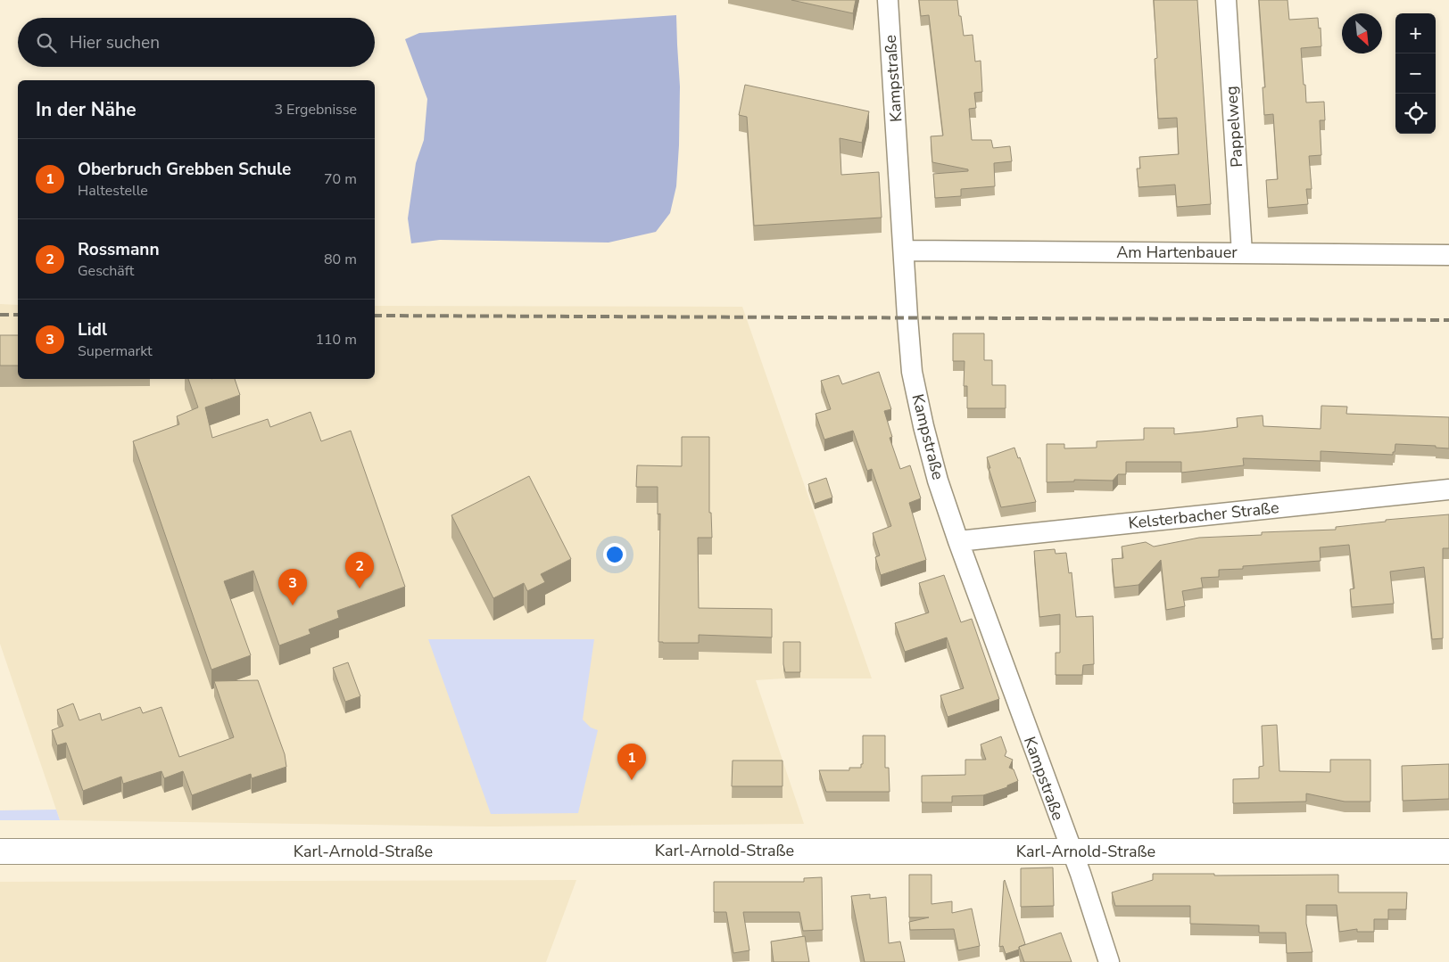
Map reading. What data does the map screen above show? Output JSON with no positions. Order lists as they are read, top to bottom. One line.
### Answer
{"streets":{"main road":["Karl-Arnold-Straße"],"street":["Kampstraße","Pappelweg","Am Hartenbauer","Kelsterbacher Straße"]},"crossings":[["Kampstraße","Am Hartenbauer"],["Kampstraße","Kelsterbacher Straße"],["Kampstraße","Karl-Arnold-Straße"],["Pappelweg","Am Hartenbauer"]],"north":"bottom right","page":{"map_buttons":["+","−"],"search":"Hier suchen","heading":["In der Nähe","3 Ergebnisse"],"list":[{"mark":"1","name":"Oberbruch Grebben Schule","note":"Haltestelle","value":"70 m"},{"mark":"2","name":"Rossmann","note":"Geschäft","value":"80 m"},{"mark":"3","name":"Lidl","note":"Supermarkt","value":"110 m"}],"pins":["2","3","1"]}}
